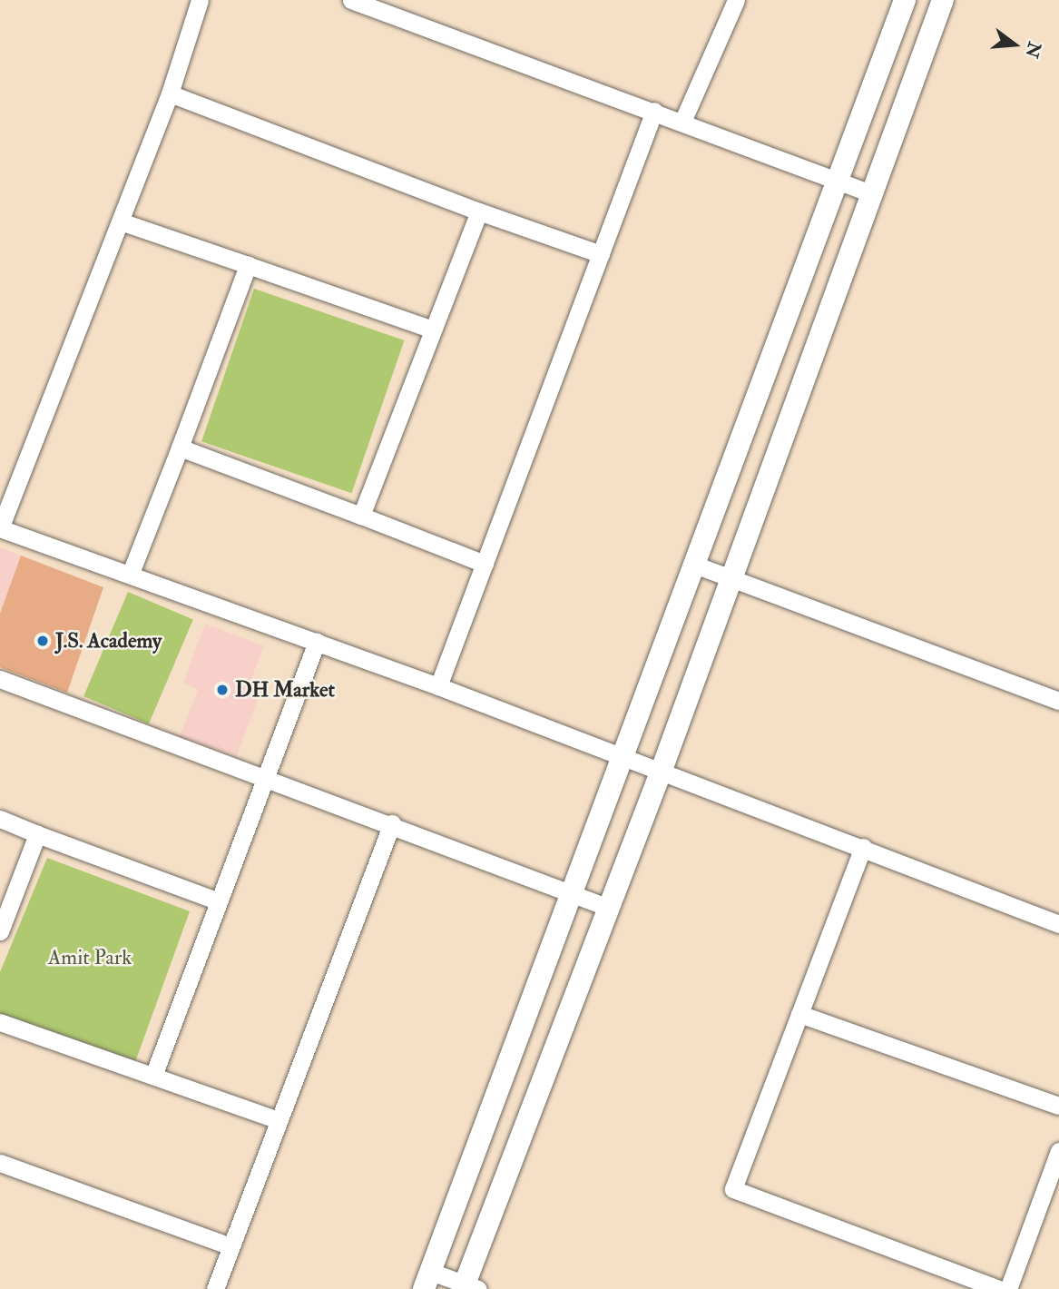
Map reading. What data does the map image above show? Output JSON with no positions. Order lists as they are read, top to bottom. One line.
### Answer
{"parks":["Amit Park"],"places":["J.S. Academy","DH Market"],"north":"right"}
